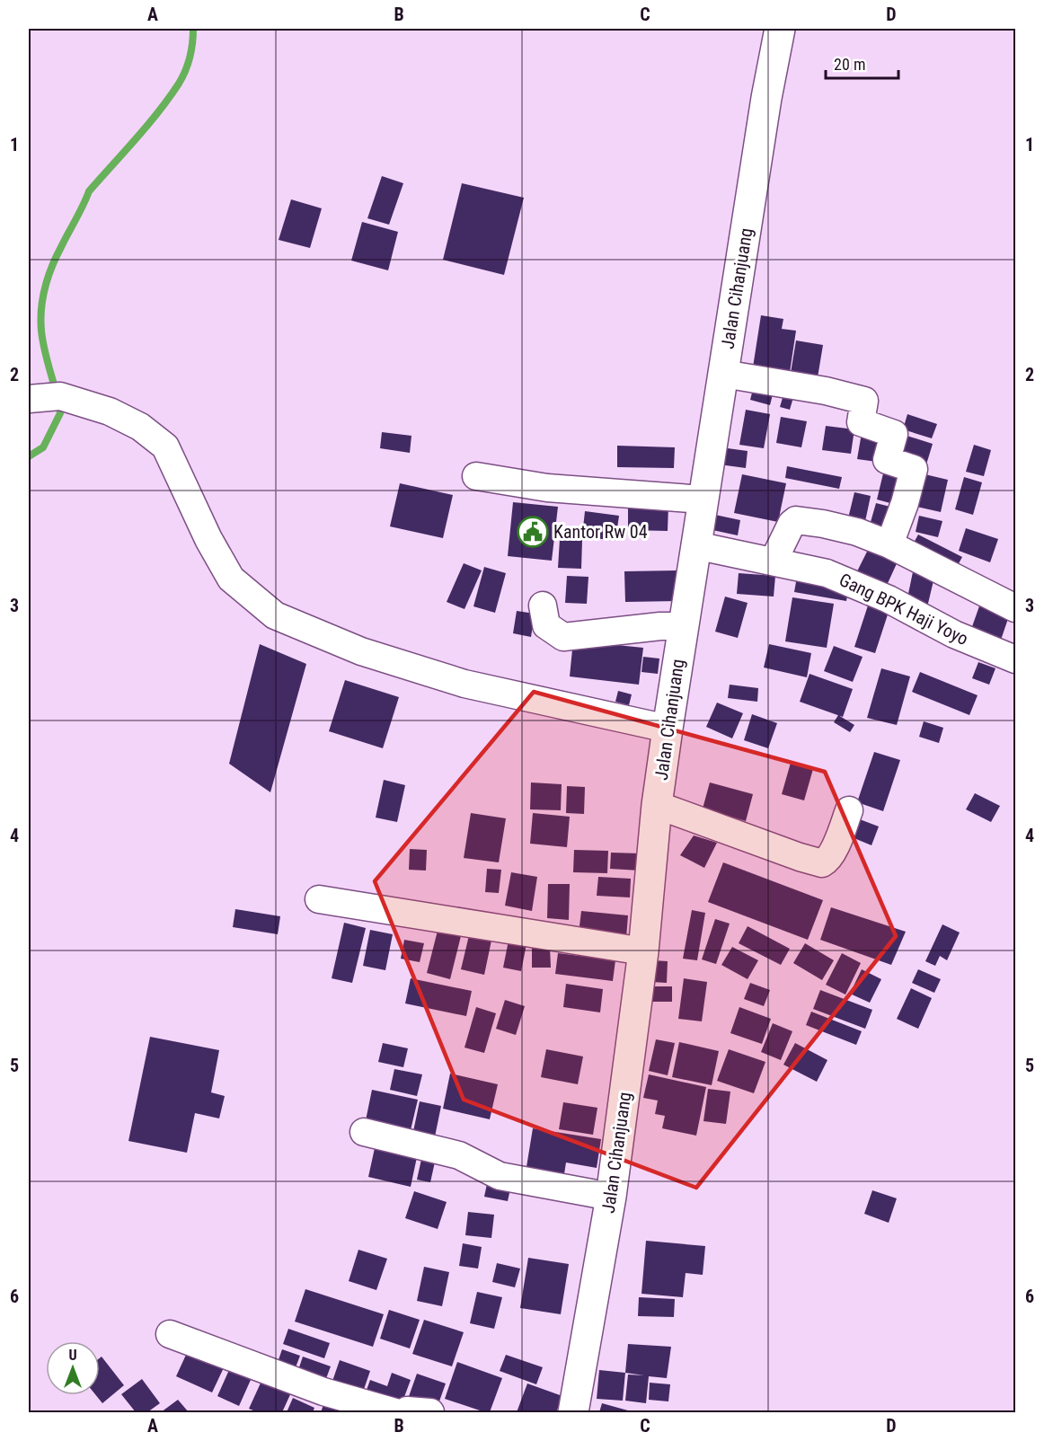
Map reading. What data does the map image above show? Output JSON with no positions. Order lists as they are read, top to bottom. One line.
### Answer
{"streets":{"main road":["Jalan Cihanjuang"],"street":["Gang BPK Haji Yoyo"]},"crossings":[["Jalan Cihanjuang","Gang BPK Haji Yoyo"]],"places":{"public building":["Kantor Rw 04"]},"scale_bar":"20 m","north":"top","grid":{"columns":["A","B","C","D"],"rows":["1","2","3","4","5","6"]}}
